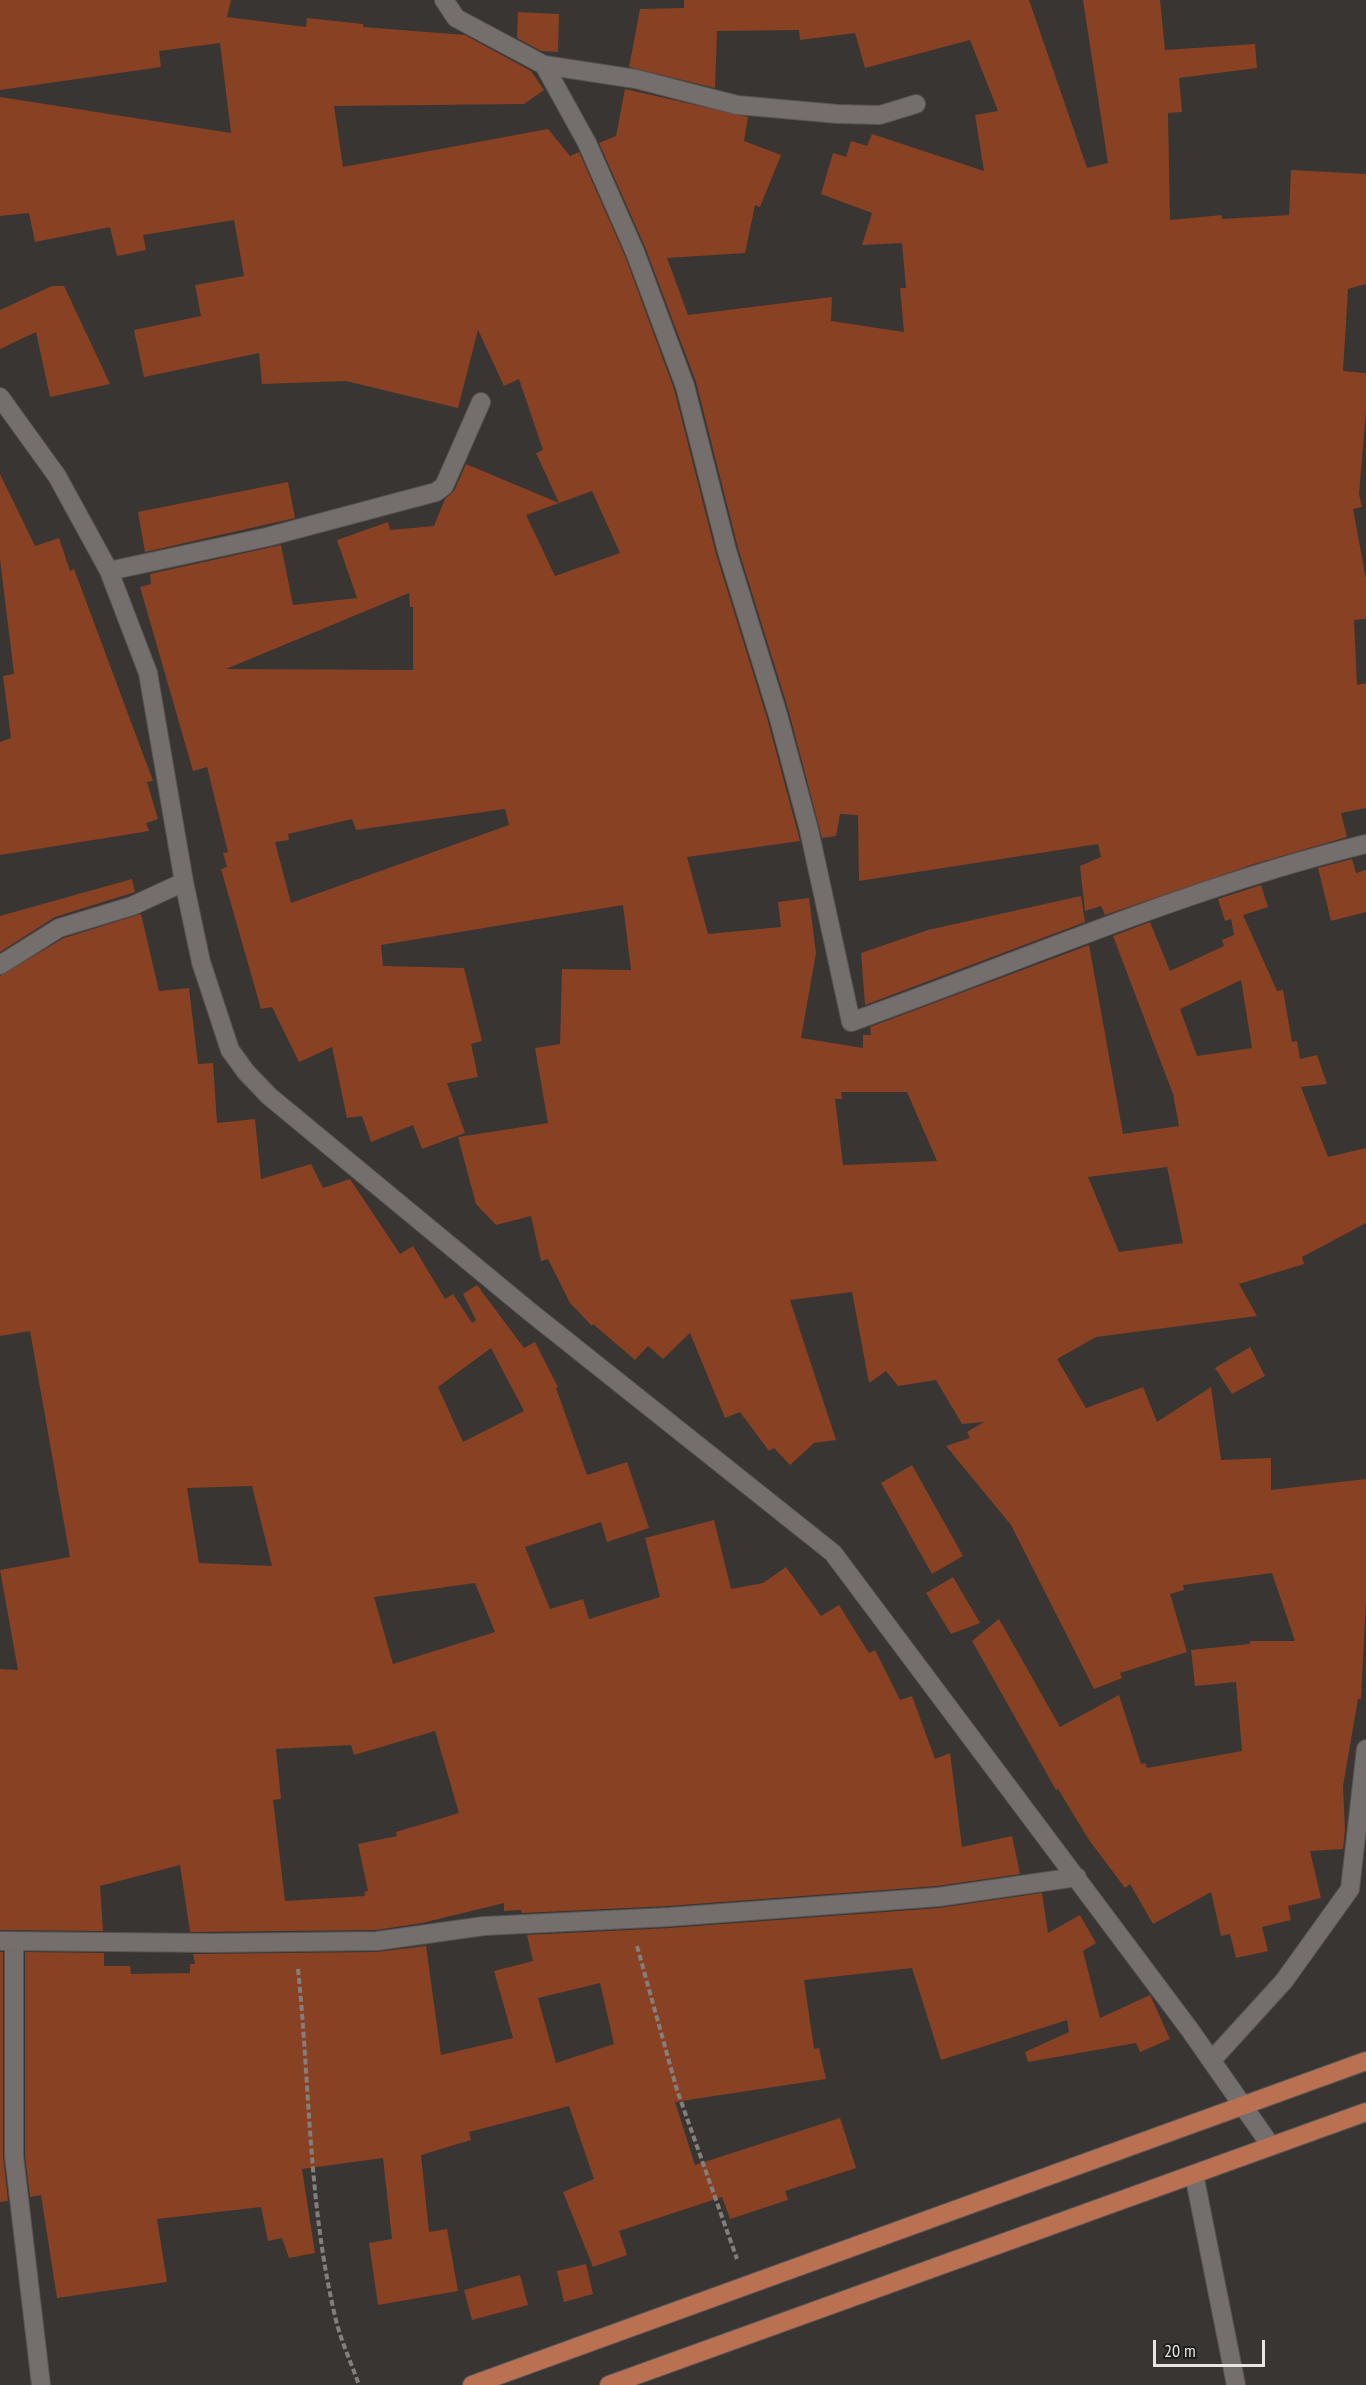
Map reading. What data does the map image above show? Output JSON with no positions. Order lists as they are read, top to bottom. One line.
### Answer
{"scale_bar":"20 m"}
